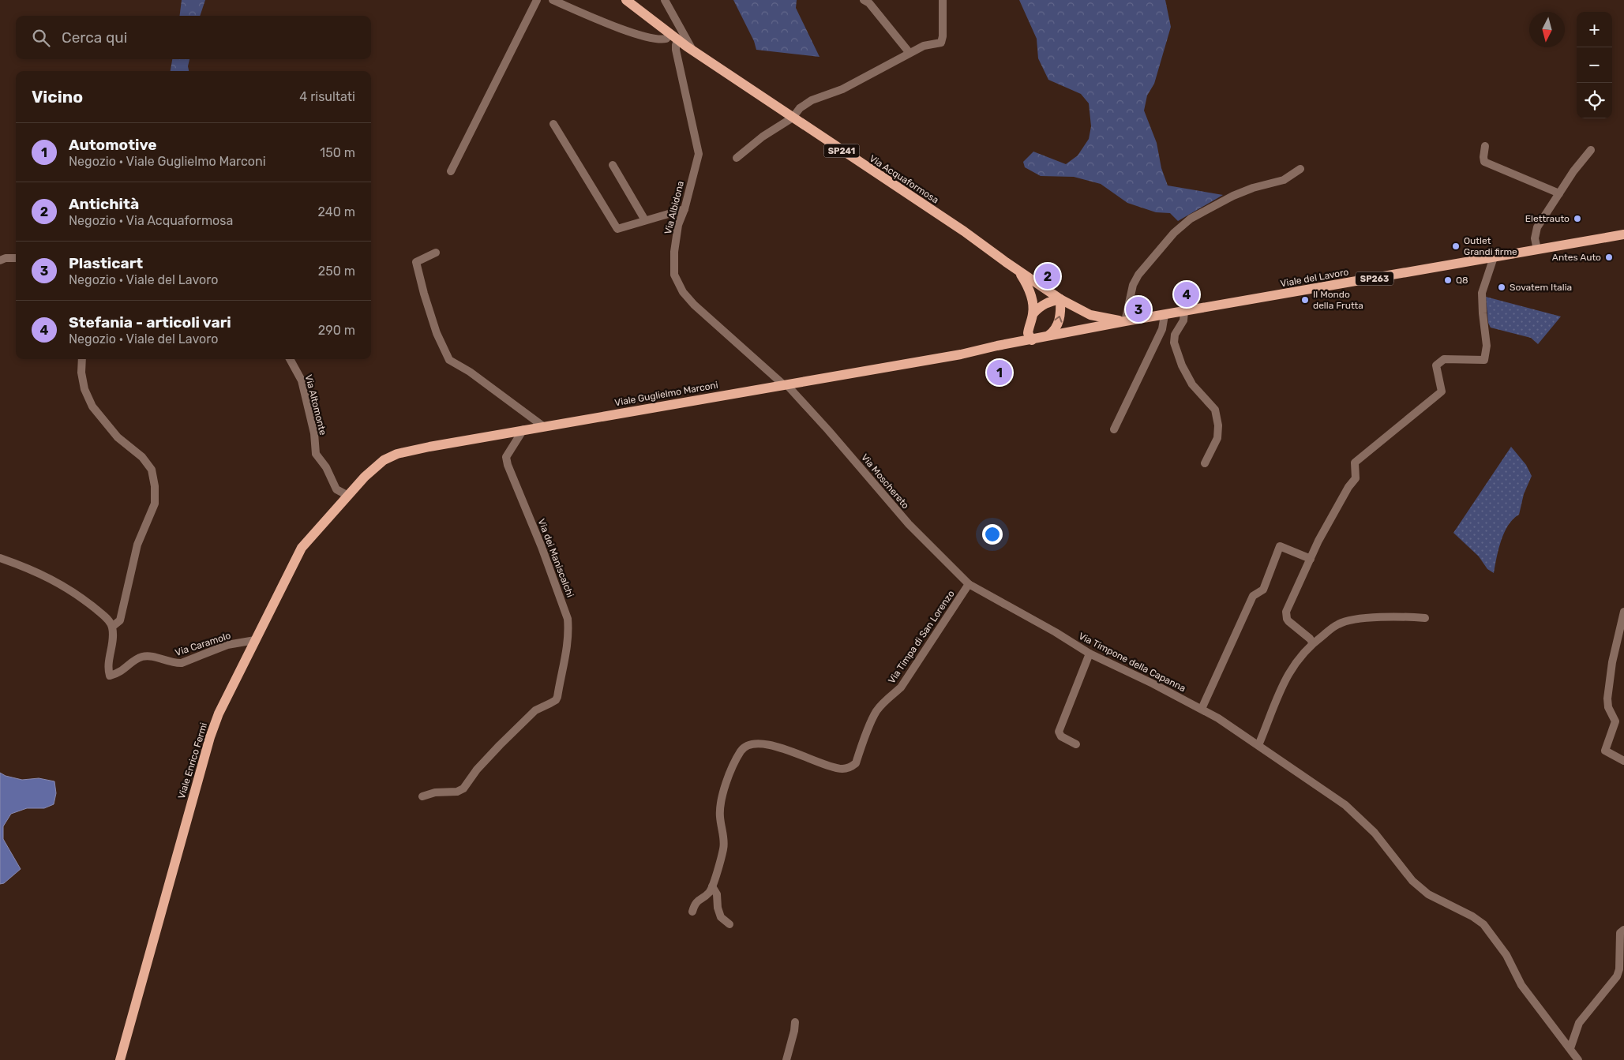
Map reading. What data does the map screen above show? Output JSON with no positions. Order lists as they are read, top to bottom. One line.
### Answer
{"streets":{"main road":["SP241","Via Acquaformosa","Viale del Lavoro","SP263","Viale Guglielmo Marconi","Viale Enrico Fermi"],"street":["Via Albidona","Via Altomonte","Via Moschereto","Via dei Maniscalchi","Via Timpa di San Lorenzo","Via Caramolo","Via Timpone della Capanna"]},"crossings":[["SP241","Via Acquaformosa"],["SP241","Via Albidona"],["SP241","Viale del Lavoro"],["SP241","SP263"],["Via Acquaformosa","Via Albidona"],["Via Albidona","Viale Guglielmo Marconi"],["Via Albidona","Via Moschereto"],["Viale del Lavoro","SP263"],["SP263","Viale Guglielmo Marconi"],["Viale Guglielmo Marconi","Via Altomonte"],["Viale Guglielmo Marconi","Via Moschereto"],["Viale Guglielmo Marconi","Via dei Maniscalchi"],["Viale Guglielmo Marconi","Viale Enrico Fermi"],["Via Altomonte","Viale Enrico Fermi"],["Via Moschereto","Via Timpa di San Lorenzo"],["Via Moschereto","Via Timpone della Capanna"],["Via Timpa di San Lorenzo","Via Timpone della Capanna"],["Via Caramolo","Viale Enrico Fermi"]],"places":["Elettrauto","Outlet Grandi firme","Antes Auto","Q8","Sovatem Italia","Il Mondo della Frutta"],"north":"bottom","page":{"map_buttons":["+","−"],"search":"Cerca qui","heading":["Vicino","4 risultati"],"list":[{"mark":"1","name":"Automotive","note":"Negozio · Viale Guglielmo Marconi","value":"150 m"},{"mark":"2","name":"Antichità","note":"Negozio · Via Acquaformosa","value":"240 m"},{"mark":"3","name":"Plasticart","note":"Negozio · Viale del Lavoro","value":"250 m"},{"mark":"4","name":"Stefania - articoli vari","note":"Negozio · Viale del Lavoro","value":"290 m"}],"pins":["2","4","3","1"]}}
